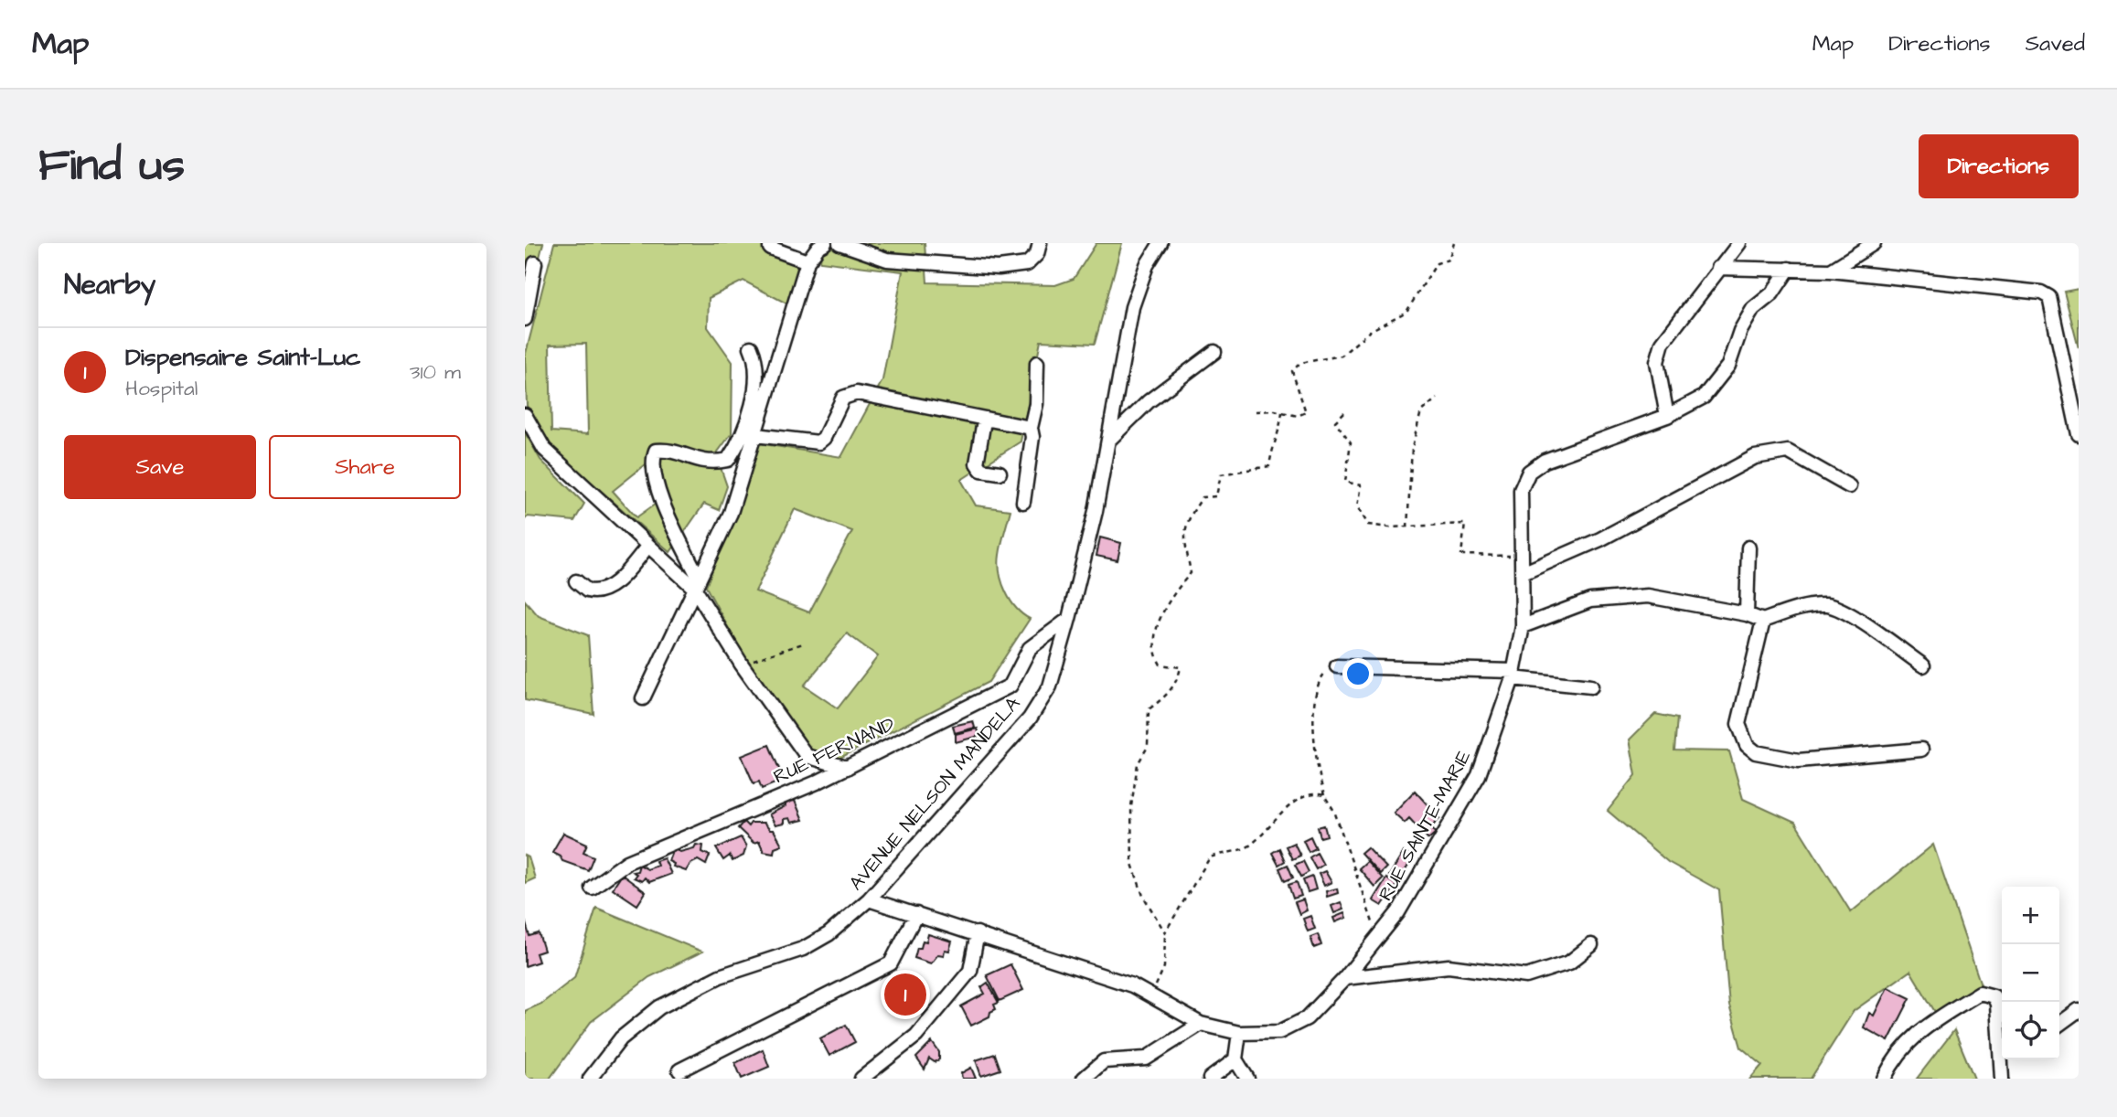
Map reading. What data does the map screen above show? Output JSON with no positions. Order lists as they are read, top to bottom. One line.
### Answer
{"streets":{"street":["RUE FERNAND","AVENUE NELSON MANDELA","RUE SAINTE-MARIE"]},"crossings":[["RUE FERNAND","AVENUE NELSON MANDELA"],["AVENUE NELSON MANDELA","RUE SAINTE-MARIE"]],"page":{"header":"Map","nav":["Map","Directions","Saved"],"buttons":["Directions",["Save","Share"]],"title":"Find us","heading":"Nearby","list":[{"mark":"1","name":"Dispensaire Saint-Luc","note":"Hospital","value":"310 m"}],"map_buttons":["+","−"],"pins":"1"}}
